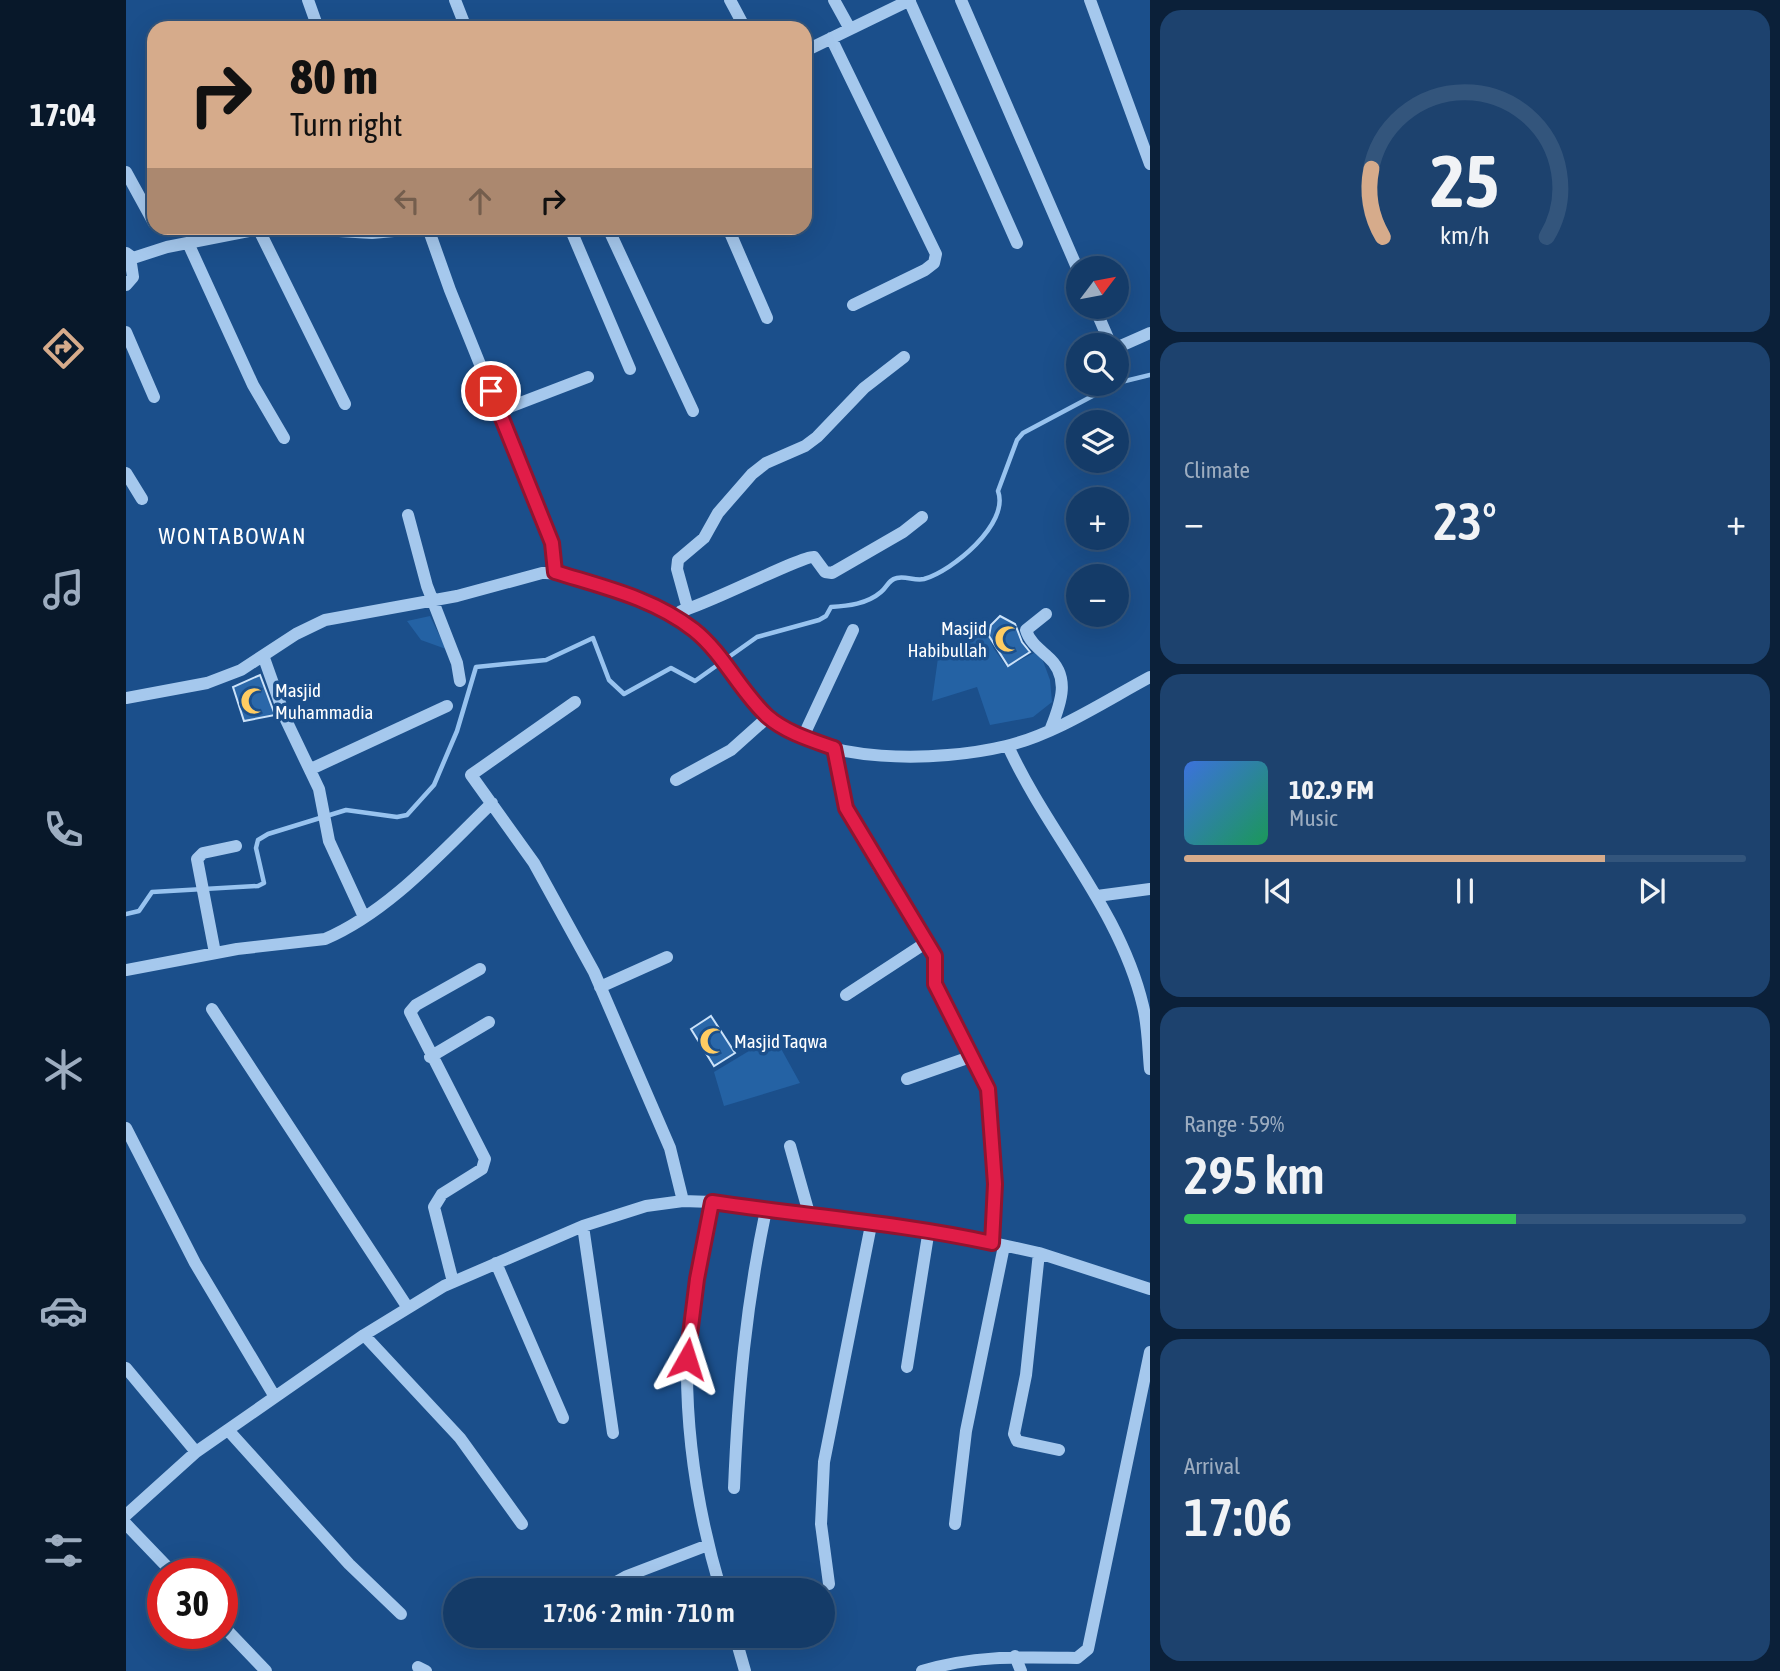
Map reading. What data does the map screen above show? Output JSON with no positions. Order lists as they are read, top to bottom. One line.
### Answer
{"districts":["WONTABOWAN"],"places":{"mosque":["Masjid Habibullah","Masjid Muhammadia","Masjid Taqwa"]},"north":"top right","page":{"tabs":"17:04","turn":["80 m","Turn right"],"map_buttons":["+","−"],"tile":["Climate",["Range · 59%","295 km"],["Arrival","17:06"]],"heat":["−","23°","+"],"song":["102.9 FM","Music"],"limit":"30","trip":"17:06 · 2 min · 710 m","gauge":["25","km/h"]}}
